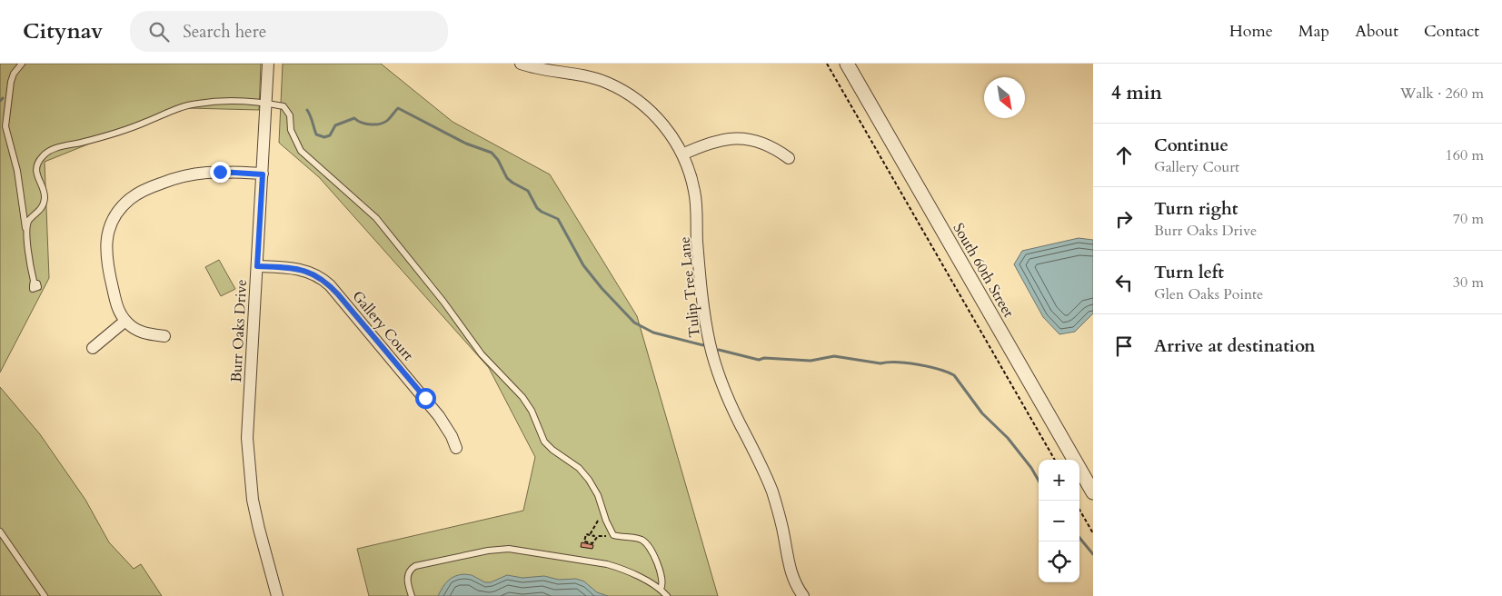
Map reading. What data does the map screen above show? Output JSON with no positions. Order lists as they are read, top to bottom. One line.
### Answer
{"streets":{"street":["South 60th Street","Tulip Tree Lane","Gallery Court","Burr Oaks Drive"]},"crossings":[["Gallery Court","Burr Oaks Drive"]],"north":"bottom right","page":{"header":"Citynav","search":"Search here","nav":["Home","Map","About","Contact"],"heading":["4 min","Walk · 260 m"],"list":[["Continue","Gallery Court","160 m"],["Turn right","Burr Oaks Drive","70 m"],["Turn left","Glen Oaks Pointe","30 m"],"Arrive at destination"],"map_buttons":["+","−"]}}
